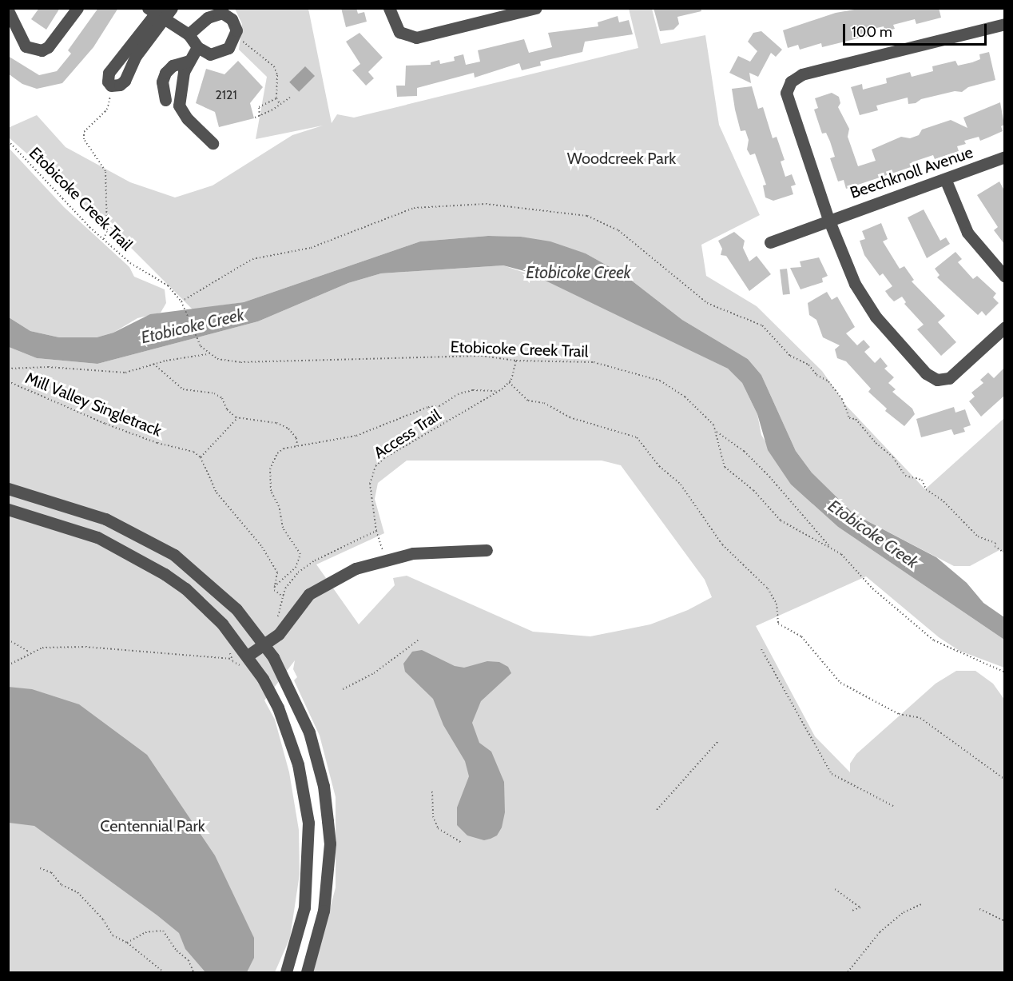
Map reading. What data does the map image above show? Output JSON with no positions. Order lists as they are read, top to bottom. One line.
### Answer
{"streets":{"street":["Beechknoll Avenue"],"path":["Etobicoke Creek Trail","Mill Valley Singletrack","Access Trail"]},"water":["Etobicoke Creek"],"parks":["Woodcreek Park","Centennial Park"],"house_numbers":["2121"],"scale_bar":"100 m"}
